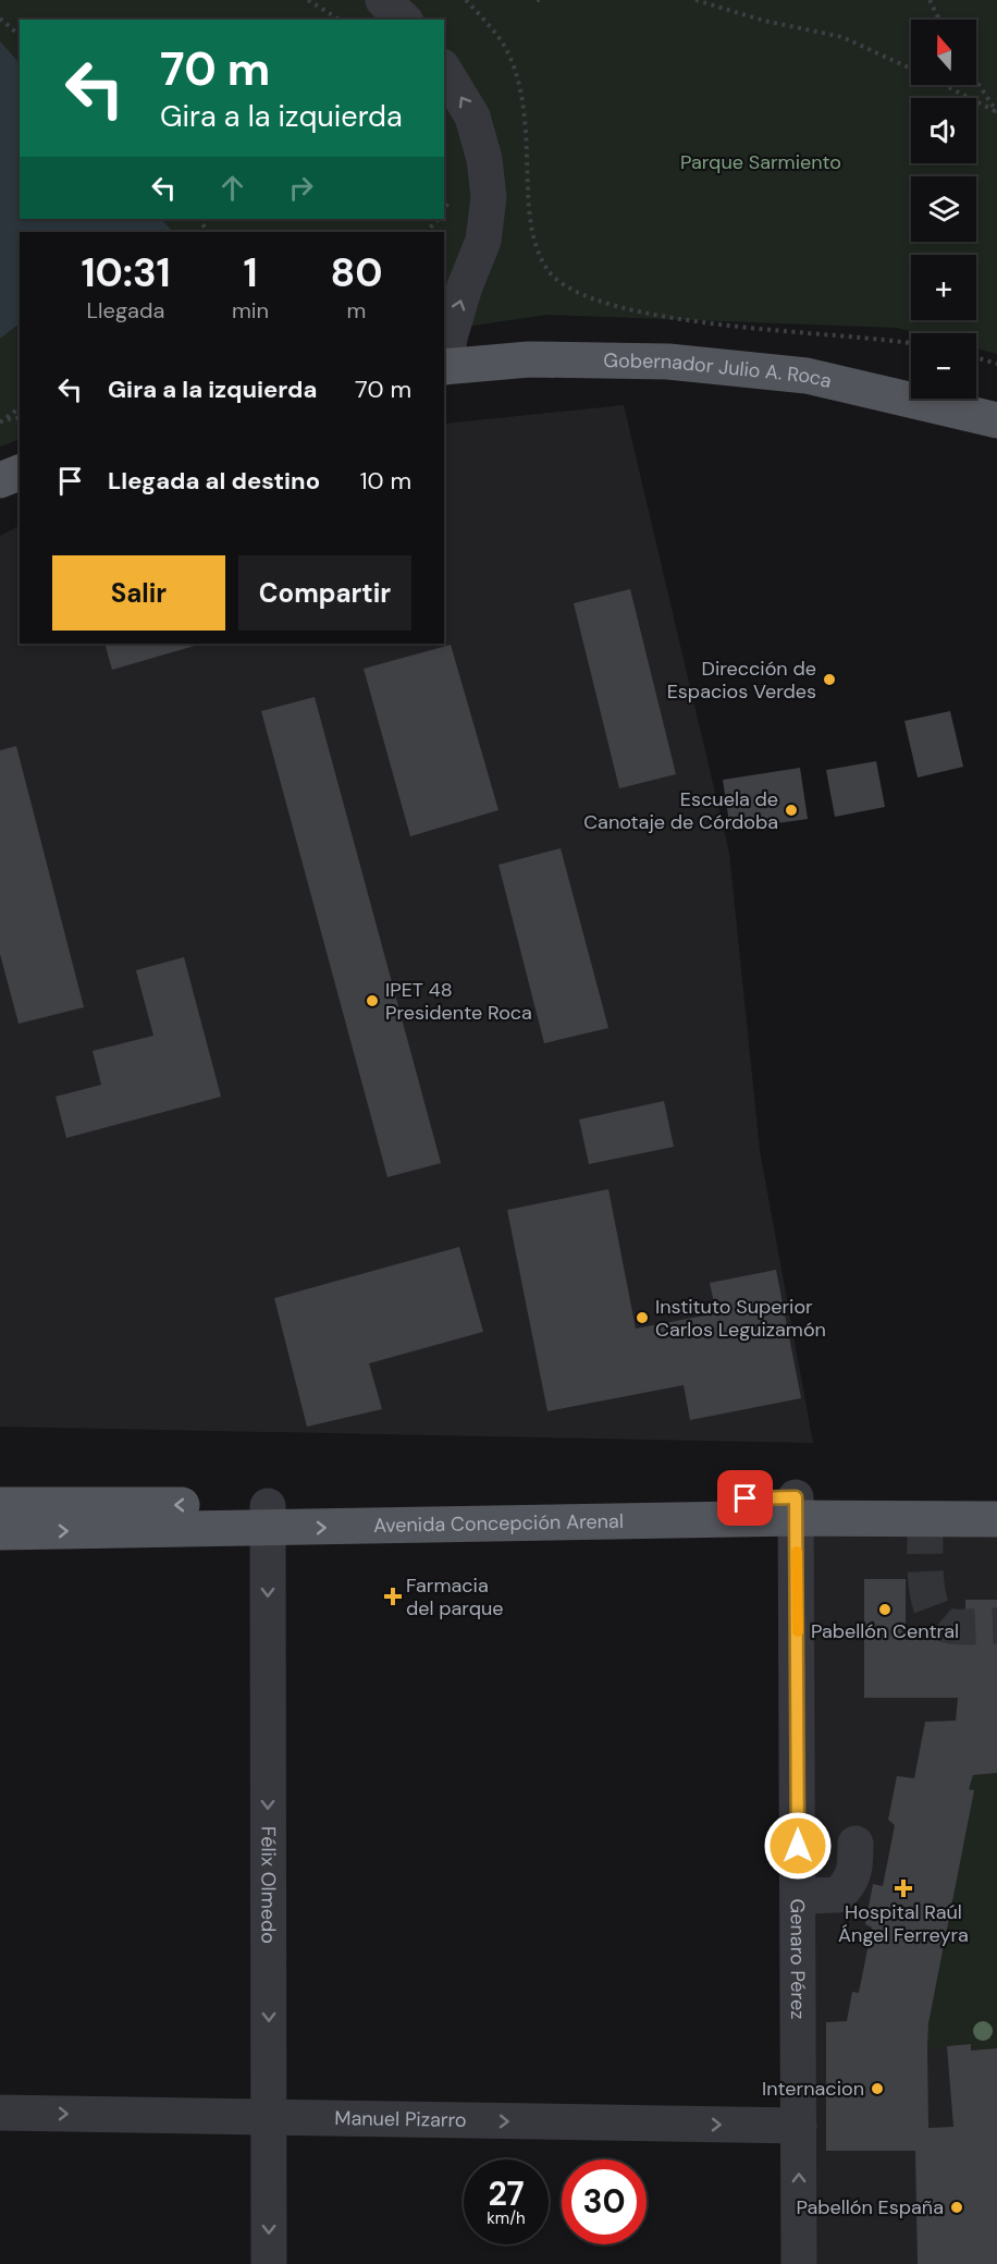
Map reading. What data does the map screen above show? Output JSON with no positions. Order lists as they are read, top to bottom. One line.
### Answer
{"streets":{"main road":["Gobernador Julio A. Roca","Avenida Concepción Arenal"],"street":["Félix Olmedo","Genaro Pérez","Manuel Pizarro"]},"crossings":[["Avenida Concepción Arenal","Félix Olmedo"],["Avenida Concepción Arenal","Genaro Pérez"],["Félix Olmedo","Manuel Pizarro"],["Genaro Pérez","Manuel Pizarro"]],"one_way":["Félix Olmedo","Manuel Pizarro"],"parks":["Parque Sarmiento"],"places":{"other":["Dirección de Espacios Verdes","Escuela de Canotaje de Córdoba","IPET 48 Presidente Roca","Instituto Superior Carlos Leguizamón","Pabellón Central","Internacion","Pabellón España"],"health":["Farmacia del parque","Hospital Raúl Ángel Ferreyra"]},"north":"top","page":{"map_buttons":["+","−"],"turn":["70 m","Gira a la izquierda"],"eta":["10:31","Llegada","1","min","80","m"],"list":[{"name":"Gira a la izquierda","value":"70 m"},{"name":"Llegada al destino","value":"10 m"}],"buttons":["Salir","Compartir"],"speed":"27 km/h","limit":"30"}}
